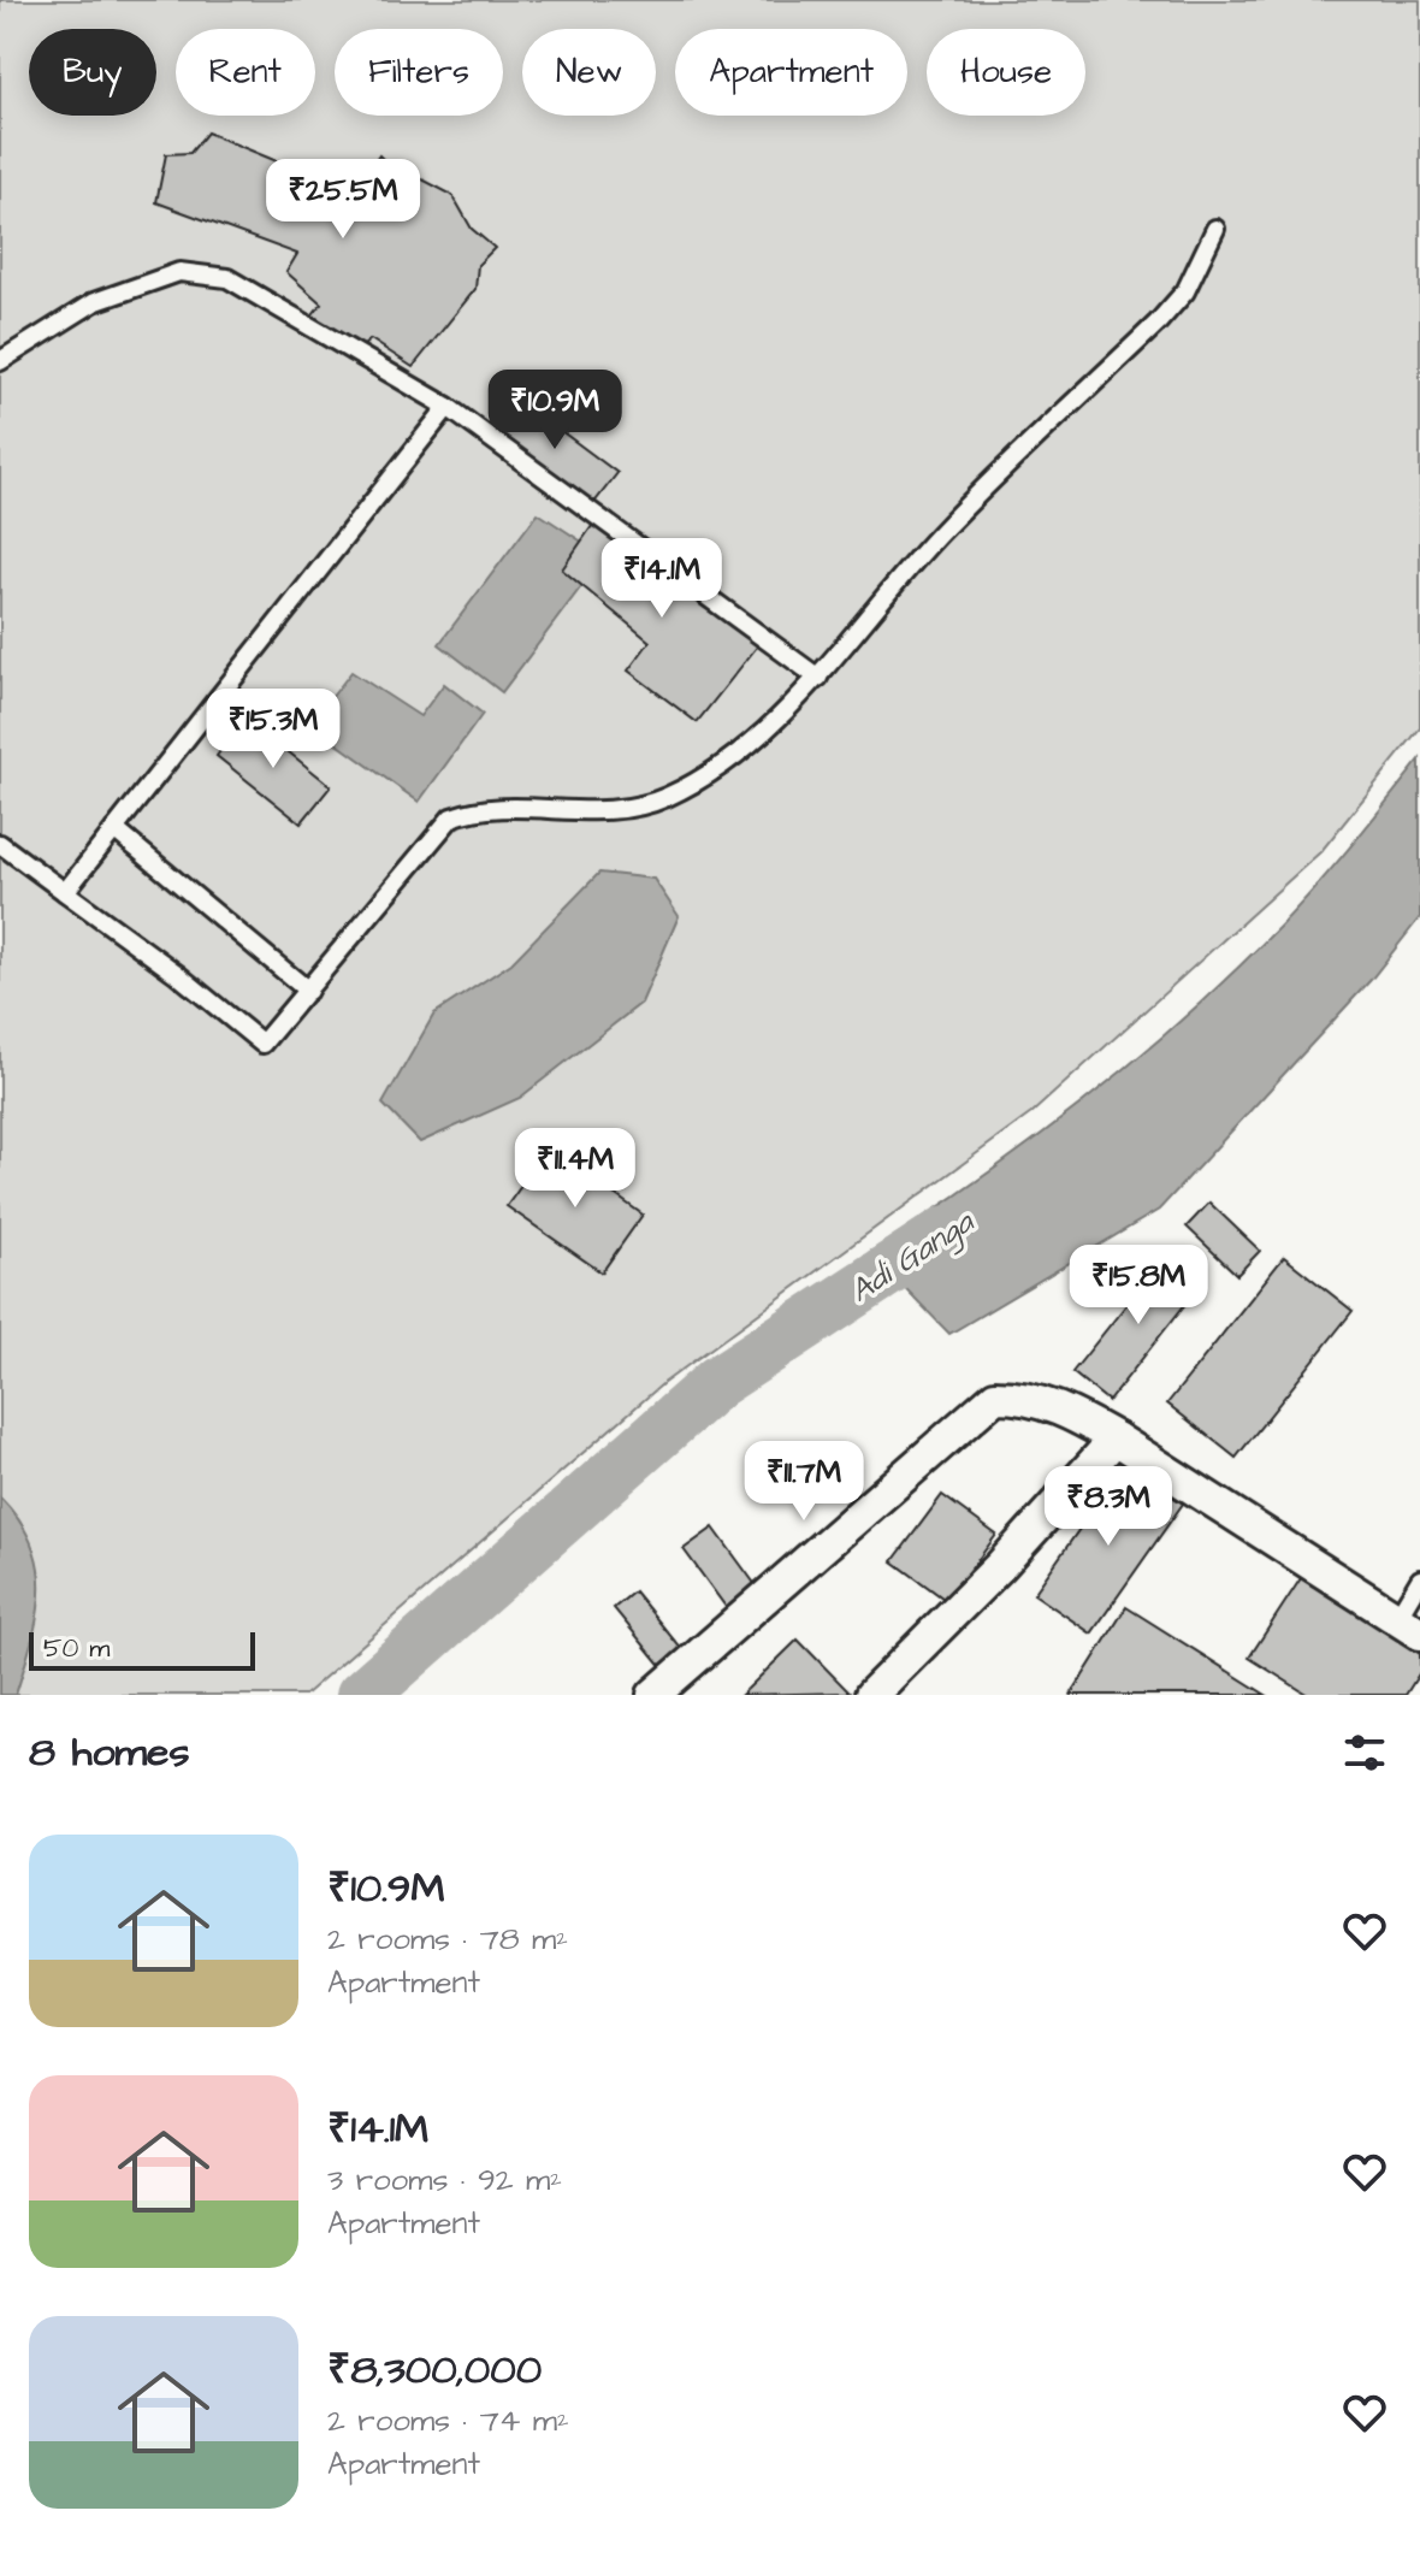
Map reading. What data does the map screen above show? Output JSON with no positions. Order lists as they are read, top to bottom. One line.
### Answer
{"water":["Adi Ganga"],"scale_bar":"50 m","page":{"chip":["Buy","Rent","Filters","New","Apartment","House"],"price":["₹25.5M","₹10.9M","₹14.1M","₹15.3M","₹11.4M","₹15.8M","₹11.7M","₹8.3M"],"scale":"50 m","heading":"8 homes","list":[{"name":"₹10.9M","note":"2 rooms · 78 m² · Apartment"},{"name":"₹14.1M","note":"3 rooms · 92 m² · Apartment"},{"name":"₹8,300,000","note":"2 rooms · 74 m² · Apartment"}]}}
